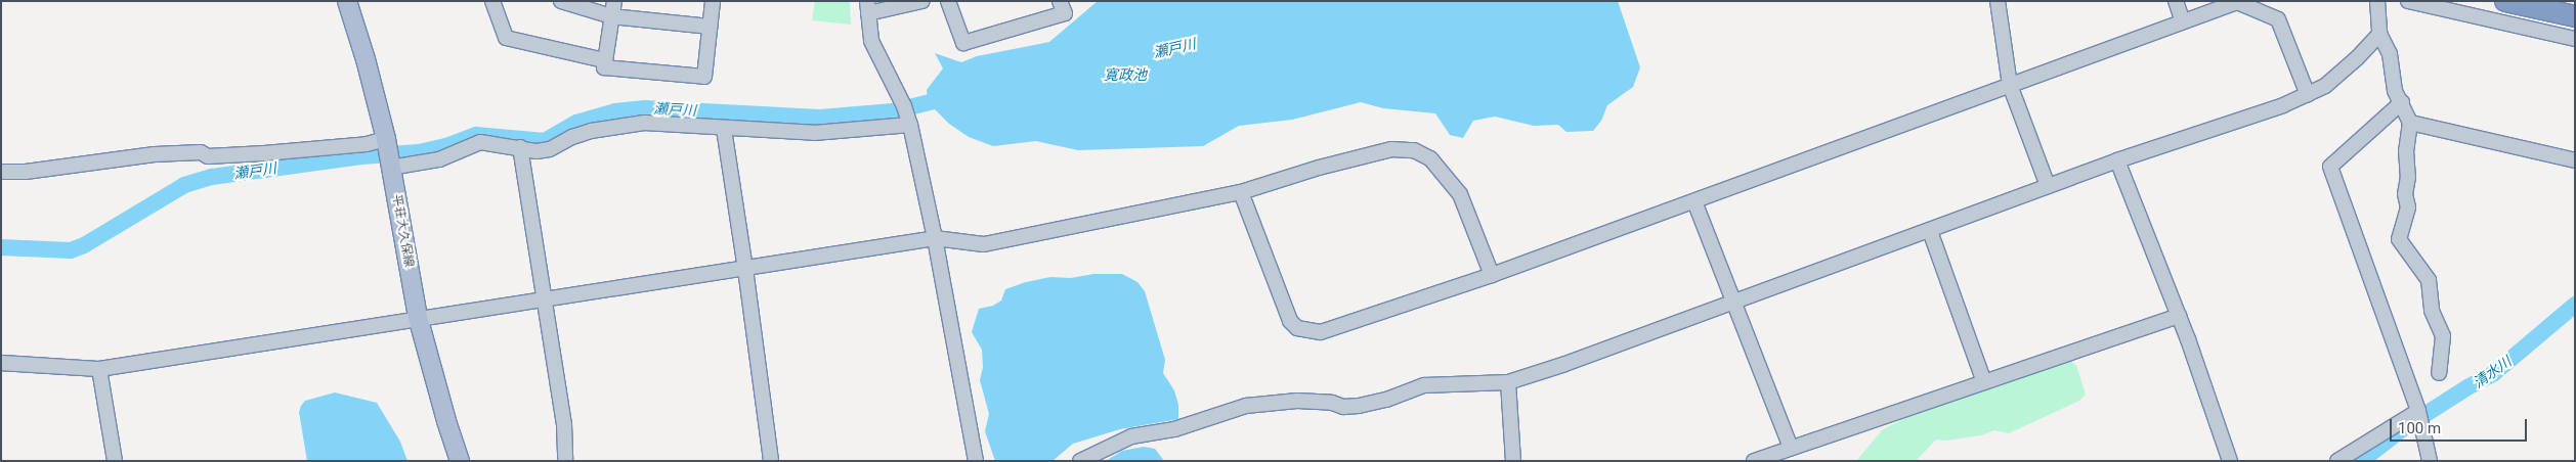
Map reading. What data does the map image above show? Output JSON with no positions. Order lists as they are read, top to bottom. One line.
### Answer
{"streets":{"main road":["平荘大久保線"]},"water":["瀬戸川","寛政池","清水川"],"scale_bar":"100 m"}
